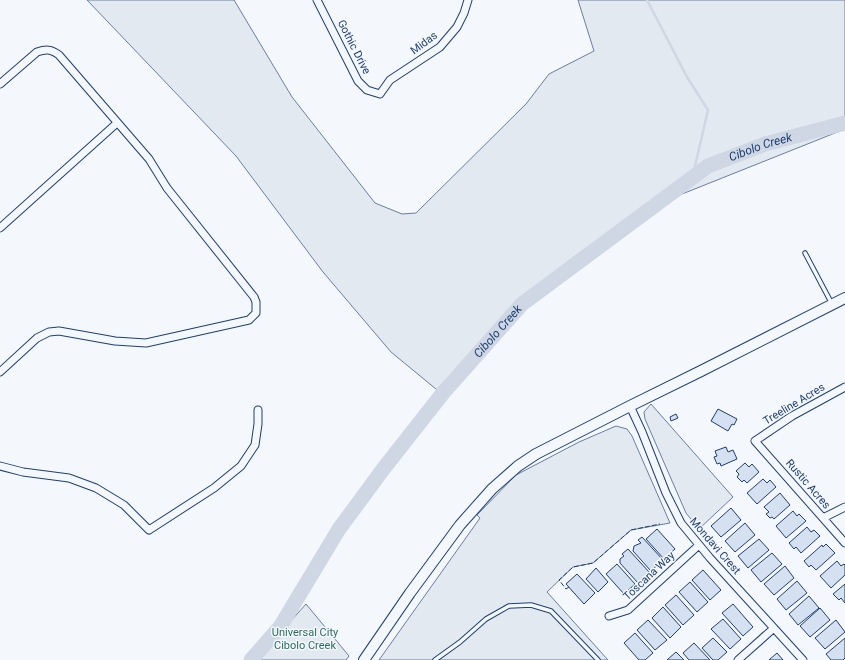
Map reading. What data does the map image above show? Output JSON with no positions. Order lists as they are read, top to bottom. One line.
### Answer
{"streets":{"street":["Midas","Gothic Drive","Treeline Acres","Rustic Acres","Mondavi Crest","Toscana Way"]},"crossings":[["Midas","Gothic Drive"],["Treeline Acres","Rustic Acres"],["Mondavi Crest","Toscana Way"]],"water":["Cibolo Creek"],"parks":["Universal City Cibolo Creek"]}
